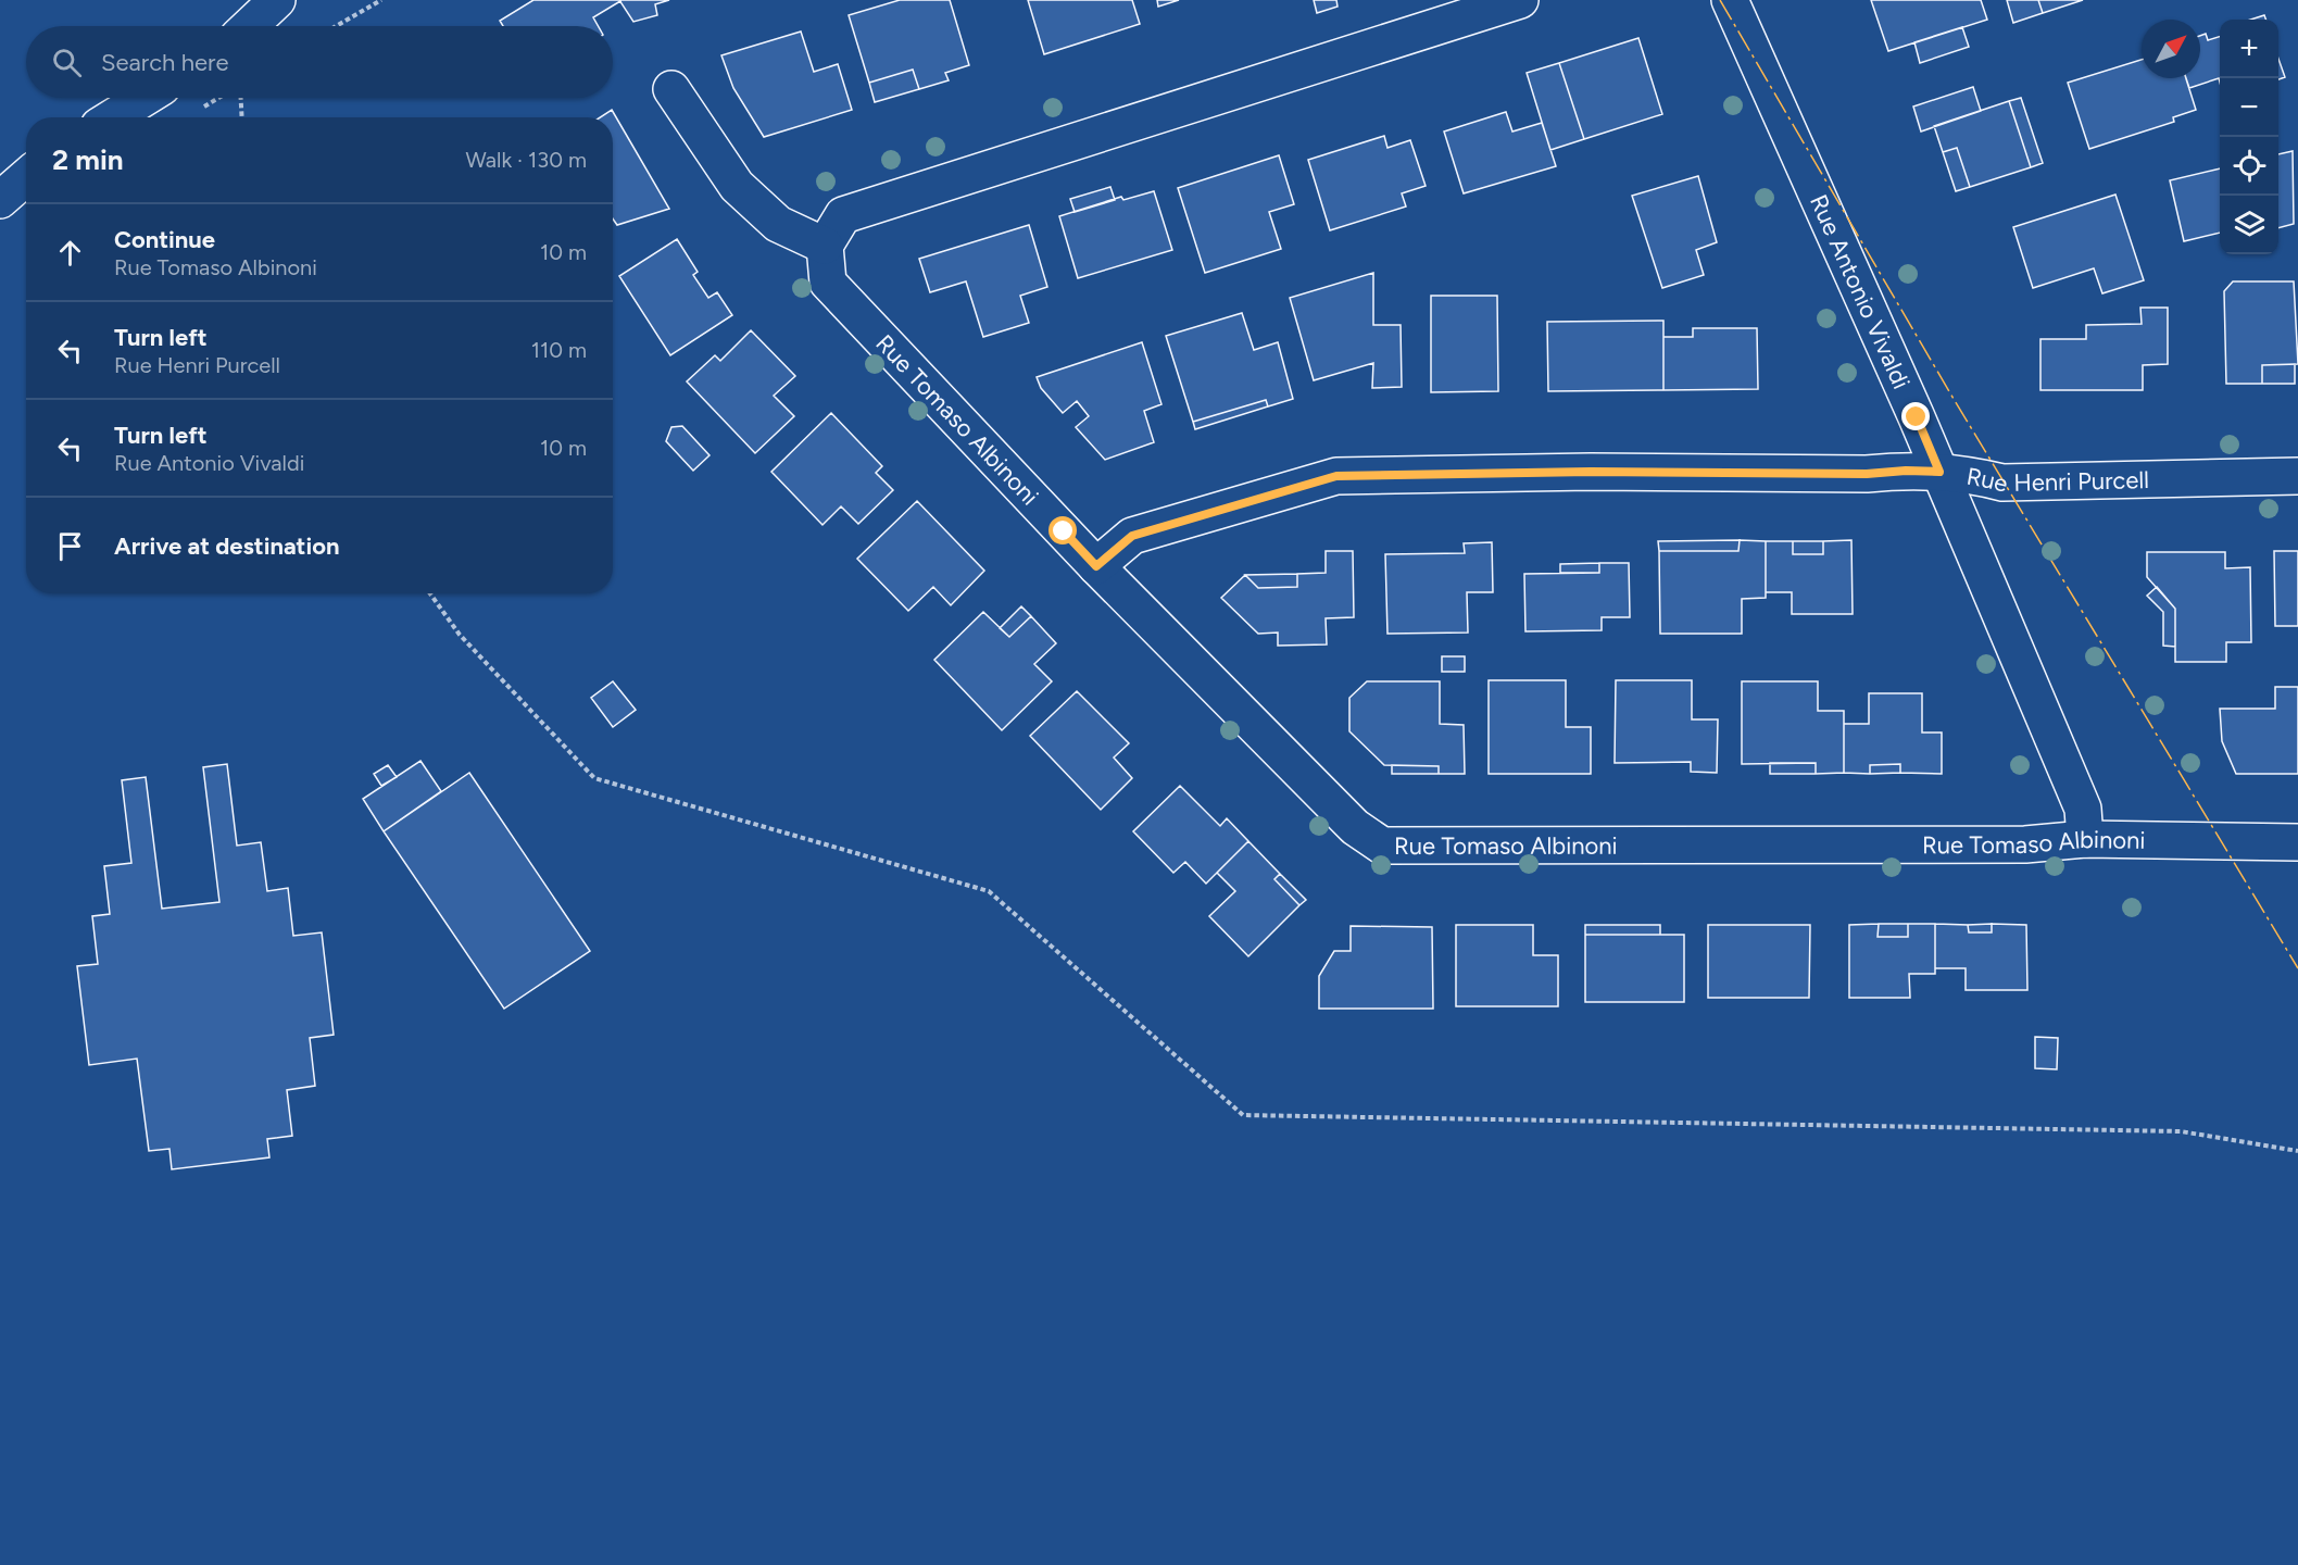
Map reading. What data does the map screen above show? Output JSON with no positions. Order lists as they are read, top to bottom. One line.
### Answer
{"streets":{"street":["Rue Antonio Vivaldi","Rue Tomaso Albinoni","Rue Henri Purcell"]},"crossings":[["Rue Antonio Vivaldi","Rue Tomaso Albinoni"],["Rue Antonio Vivaldi","Rue Henri Purcell"],["Rue Tomaso Albinoni","Rue Henri Purcell"]],"north":"top right","page":{"map_buttons":["+","−"],"search":"Search here","heading":["2 min","Walk · 130 m"],"list":[["Continue","Rue Tomaso Albinoni","10 m"],["Turn left","Rue Henri Purcell","110 m"],["Turn left","Rue Antonio Vivaldi","10 m"],"Arrive at destination"]}}
